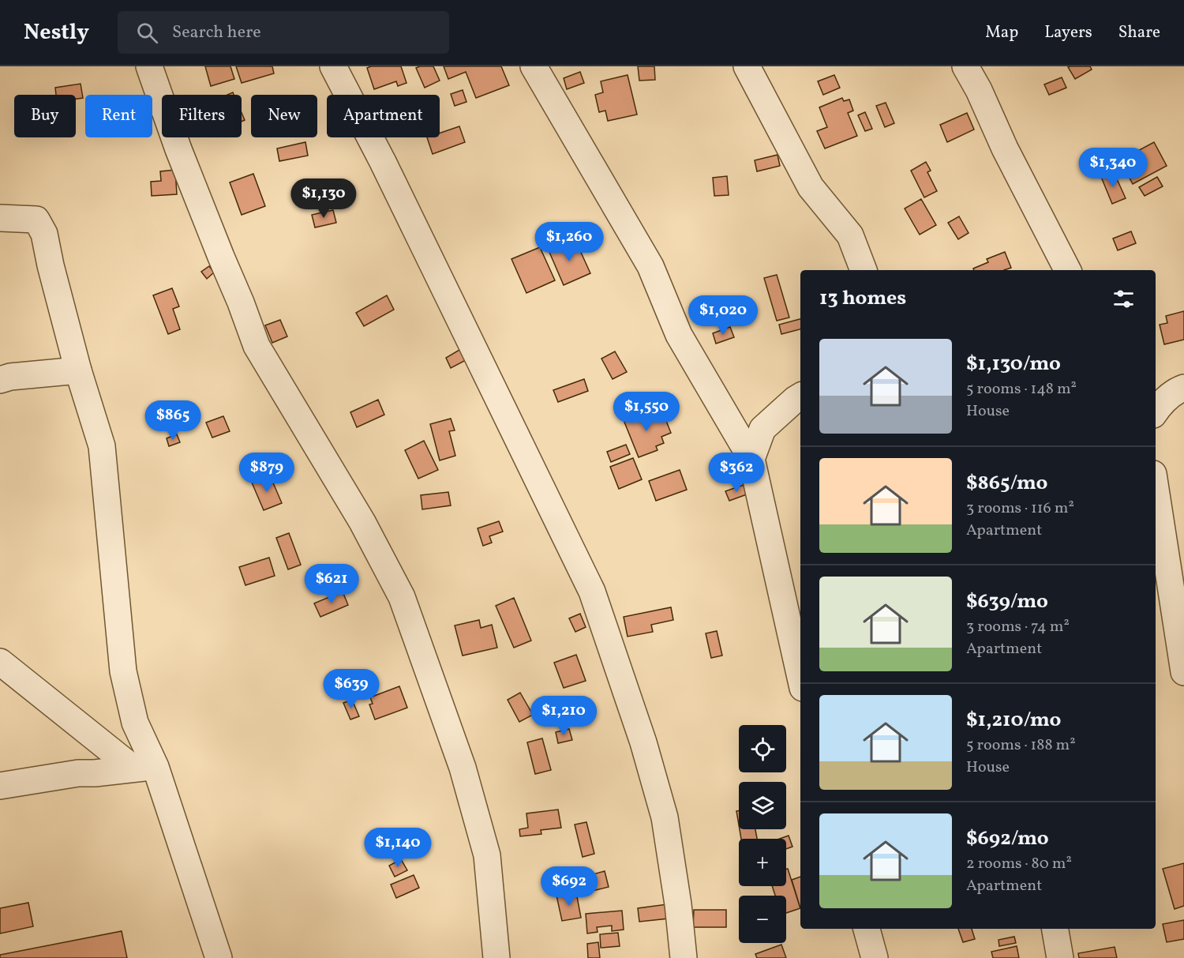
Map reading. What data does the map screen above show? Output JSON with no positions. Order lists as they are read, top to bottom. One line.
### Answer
{"page":{"header":"Nestly","search":"Search here","nav":["Map","Layers","Share"],"chip":["Buy","Rent","Filters","New","Apartment"],"price":["$1,340","$1,130","$1,260","$1,020","$1,550","$865","$879","$362","$621","$639","$1,210","$1,140","$692"],"heading":"13 homes","list":[{"name":"$1,130/mo","note":"5 rooms · 148 m² · House"},{"name":"$865/mo","note":"3 rooms · 116 m² · Apartment"},{"name":"$639/mo","note":"3 rooms · 74 m² · Apartment"},{"name":"$1,210/mo","note":"5 rooms · 188 m² · House"},{"name":"$692/mo","note":"2 rooms · 80 m² · Apartment"}],"map_buttons":["+","−"]}}
